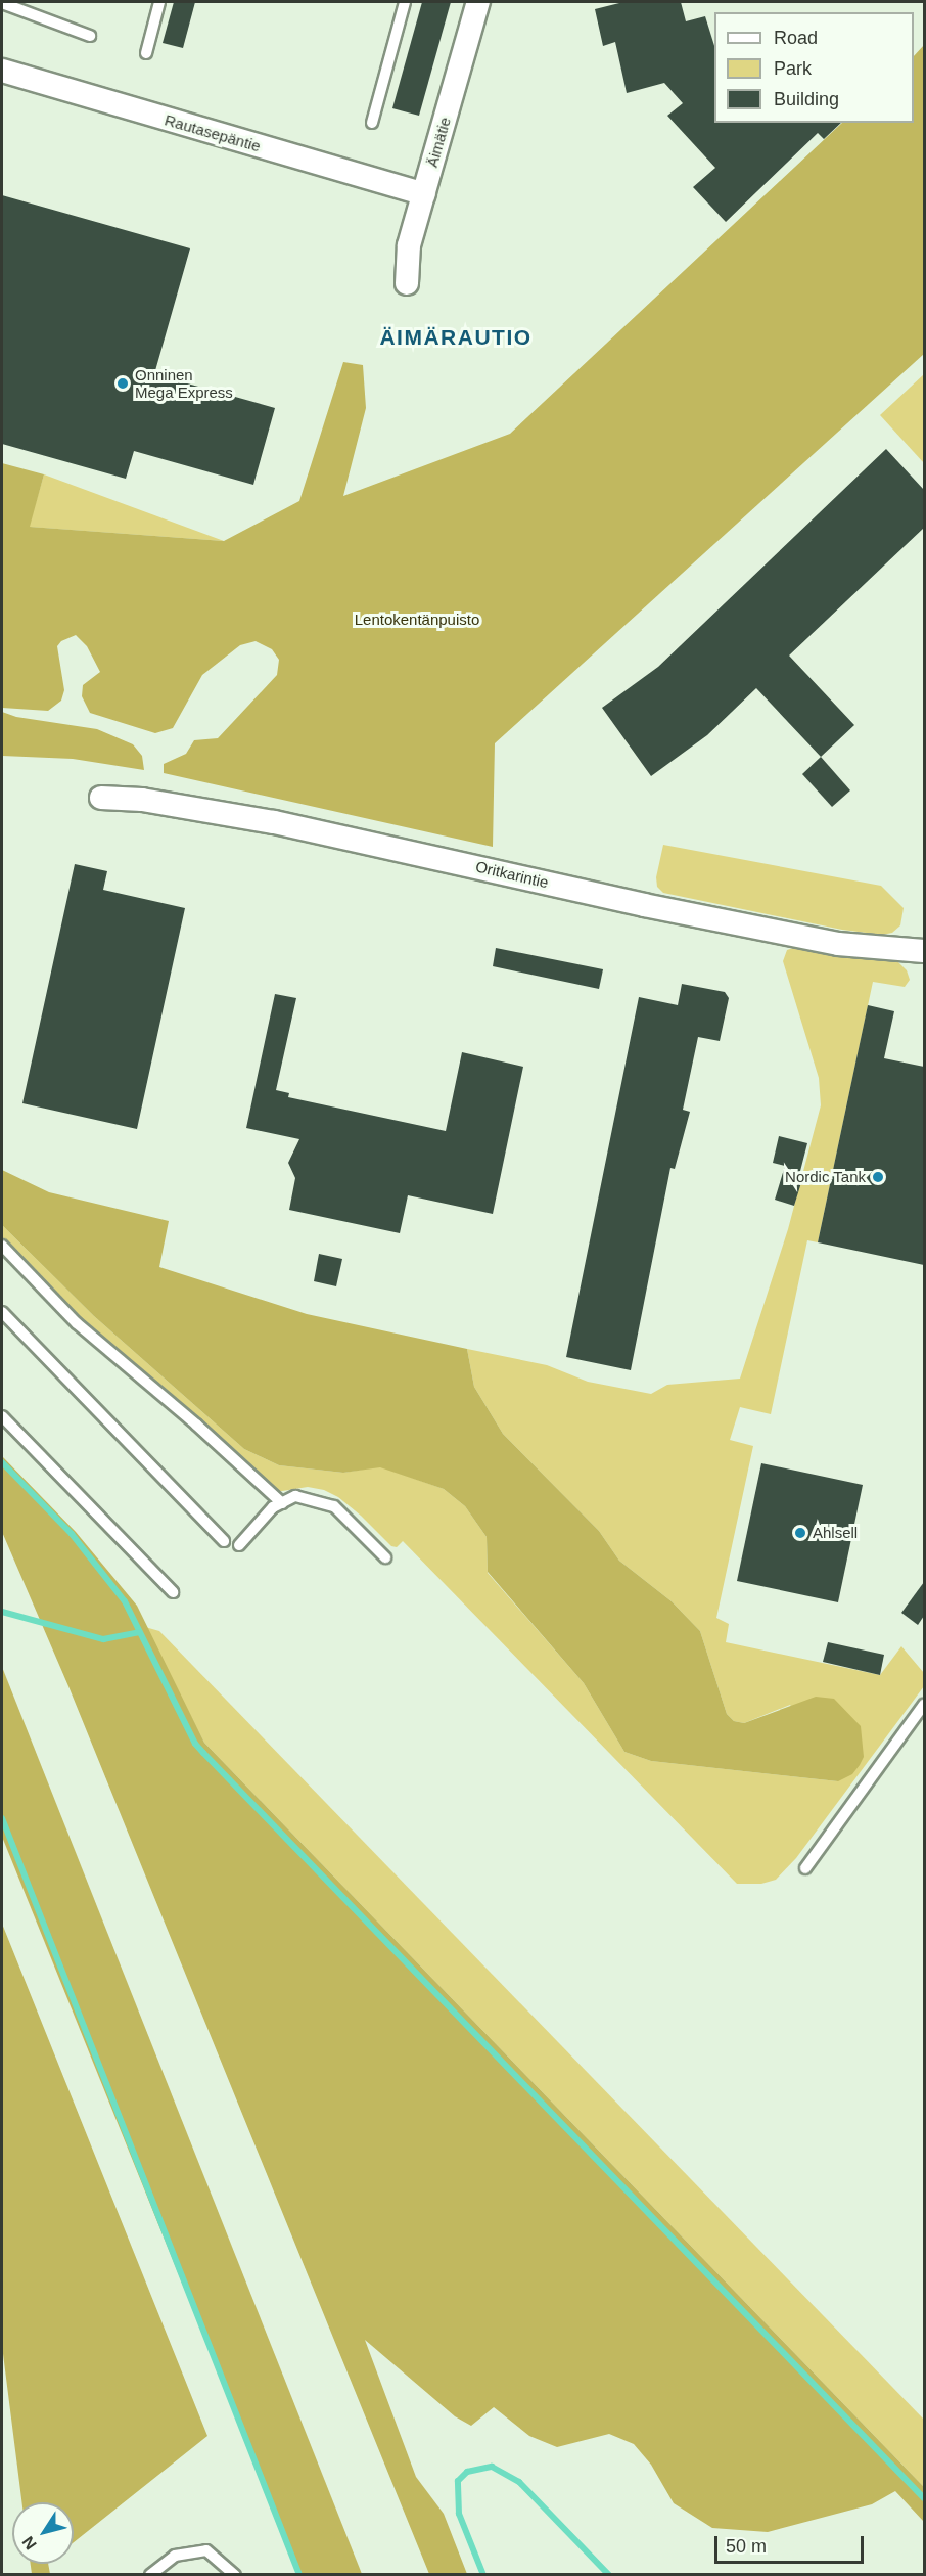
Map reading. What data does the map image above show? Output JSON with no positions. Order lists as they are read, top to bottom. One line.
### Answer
{"streets":{"street":["Rautasepäntie","Äimätie","Oritkarintie"]},"crossings":[["Rautasepäntie","Äimätie"]],"districts":["ÄIMÄRAUTIO"],"parks":["Lentokentänpuisto"],"places":["Onninen Mega Express","Nordic Tank","Ahlsell"],"legend":["Road","Park","Building"],"scale_bar":"50 m","north":"bottom left"}
